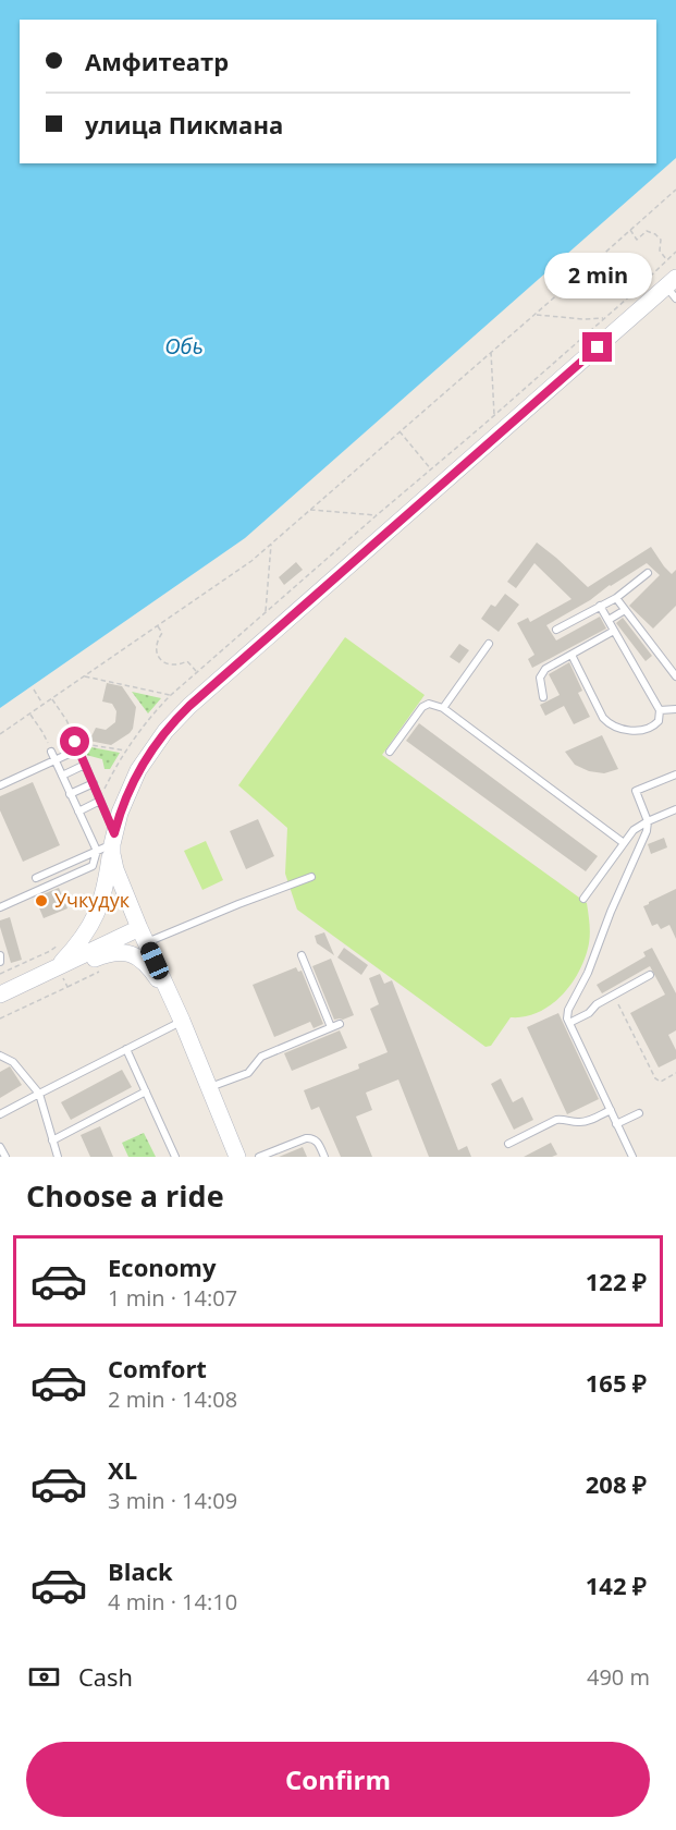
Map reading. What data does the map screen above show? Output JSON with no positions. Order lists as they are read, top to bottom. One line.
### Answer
{"water":["Обь"],"places":["Учкудук"],"page":{"banner":["Амфитеатр","улица Пикмана"],"bubble":"2 min","heading":"Choose a ride","list":[{"name":"Economy","note":"1 min · 14:07","value":"122 ₽"},{"name":"Comfort","note":"2 min · 14:08","value":"165 ₽"},{"name":"XL","note":"3 min · 14:09","value":"208 ₽"},{"name":"Black","note":"4 min · 14:10","value":"142 ₽"}],"pay":["Cash","490 m"],"buttons":"Confirm"}}
